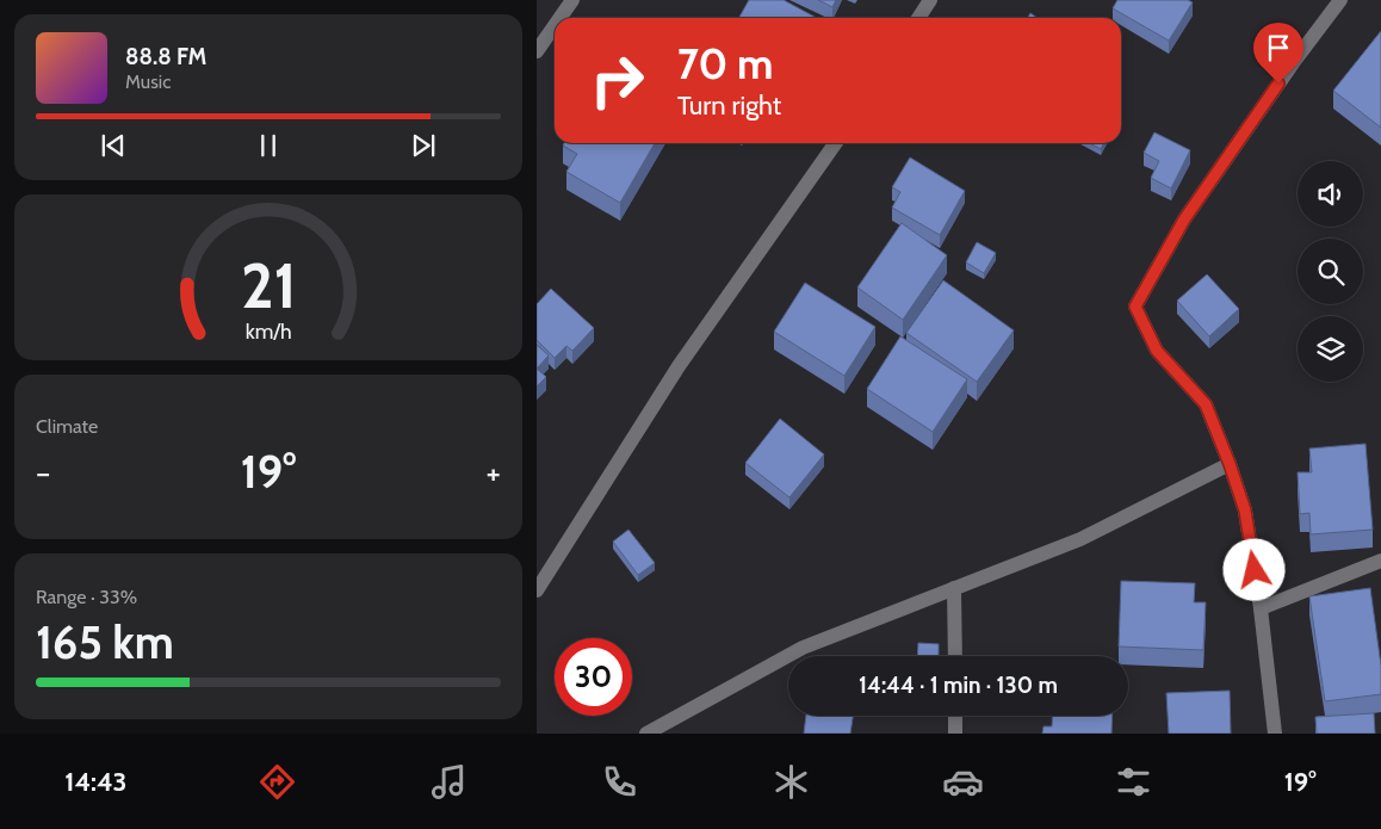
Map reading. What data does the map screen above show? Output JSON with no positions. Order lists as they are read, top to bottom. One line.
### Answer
{"page":{"turn":["70 m","Turn right"],"song":["88.8 FM","Music"],"tile":["Climate",["Range · 33%","165 km"]],"heat":["−","19°","+"],"limit":"30","trip":"14:44 · 1 min · 130 m","tabs":["14:43","19°"],"gauge":["21","km/h"]}}
